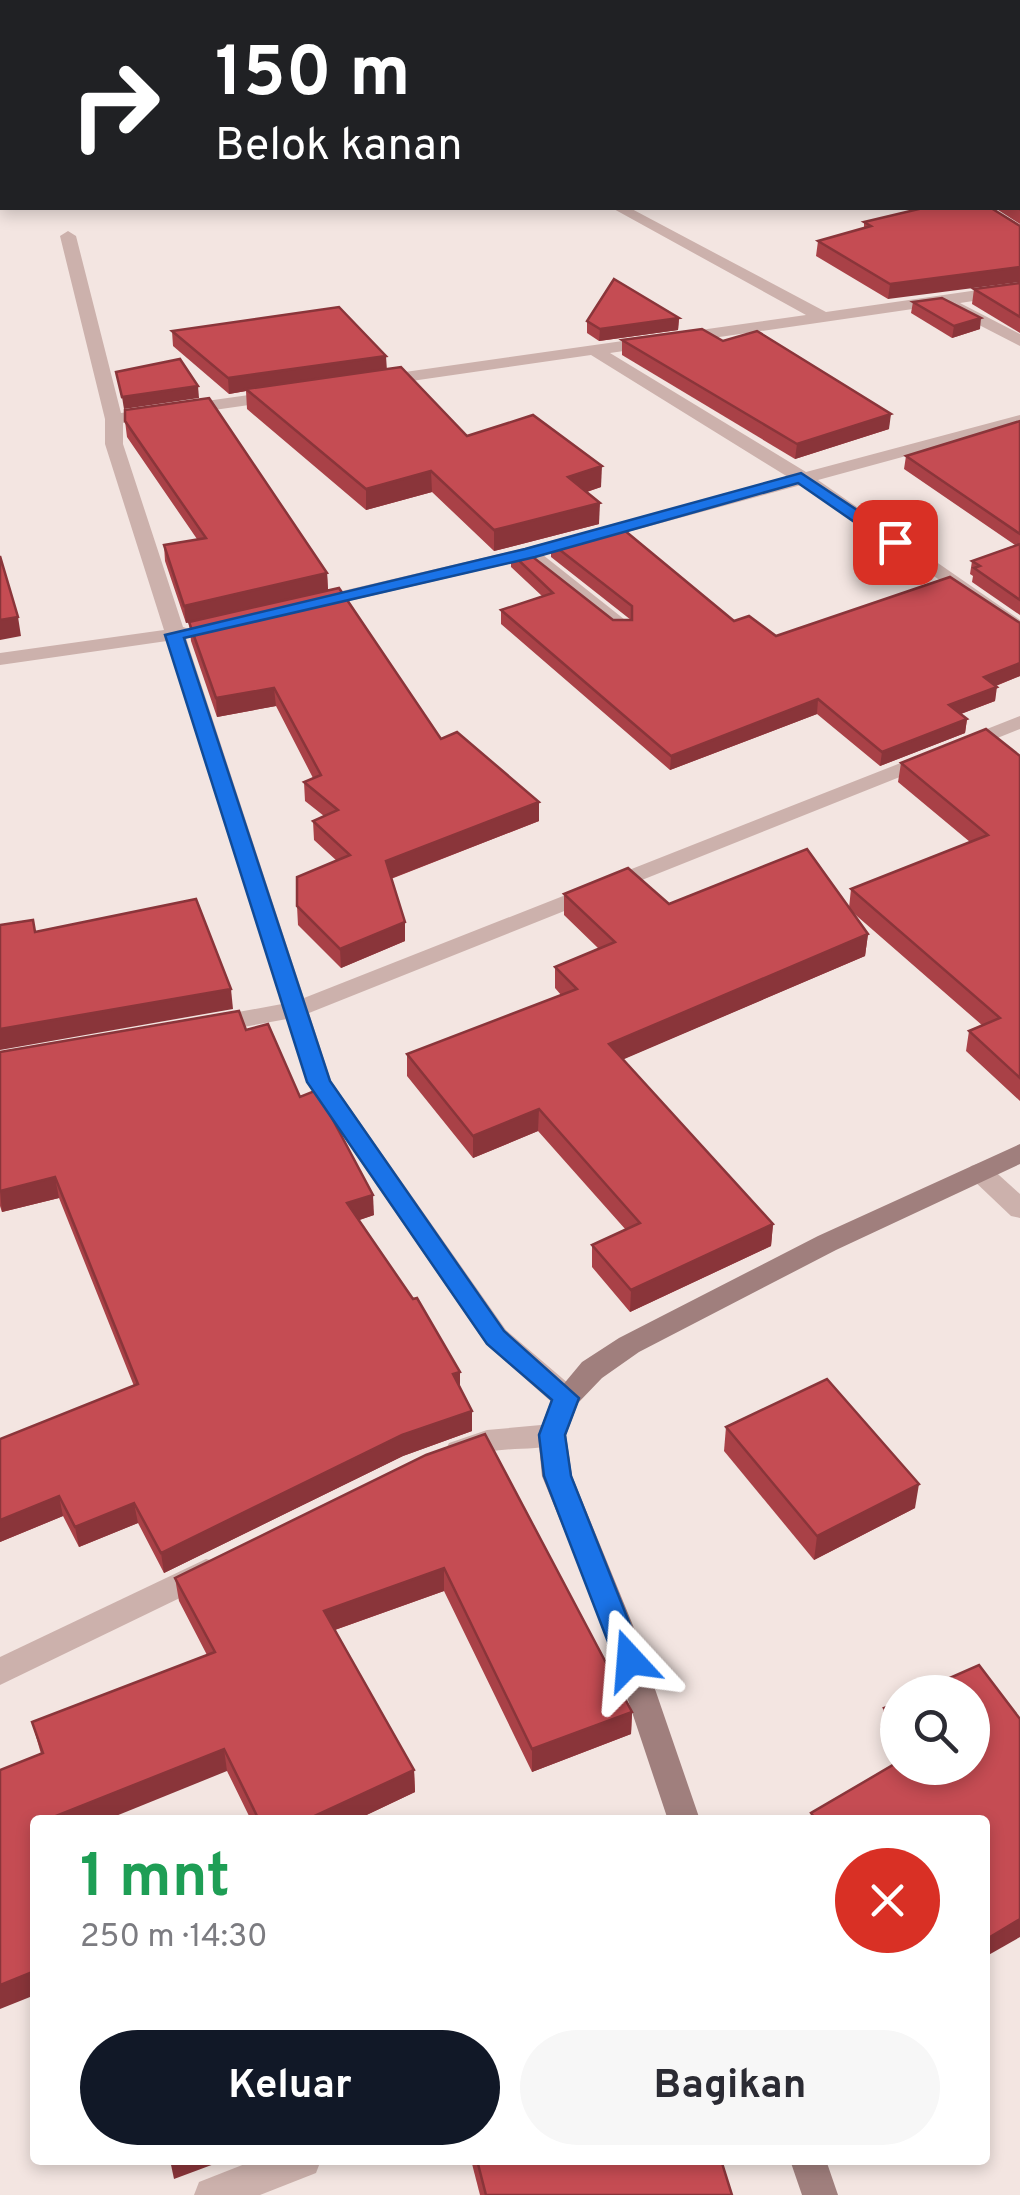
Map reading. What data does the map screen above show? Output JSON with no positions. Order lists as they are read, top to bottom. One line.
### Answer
{"page":{"turn":["150 m","Belok kanan"],"heading":["1 mnt","250 m · 14:30"],"buttons":["Keluar","Bagikan"]}}
